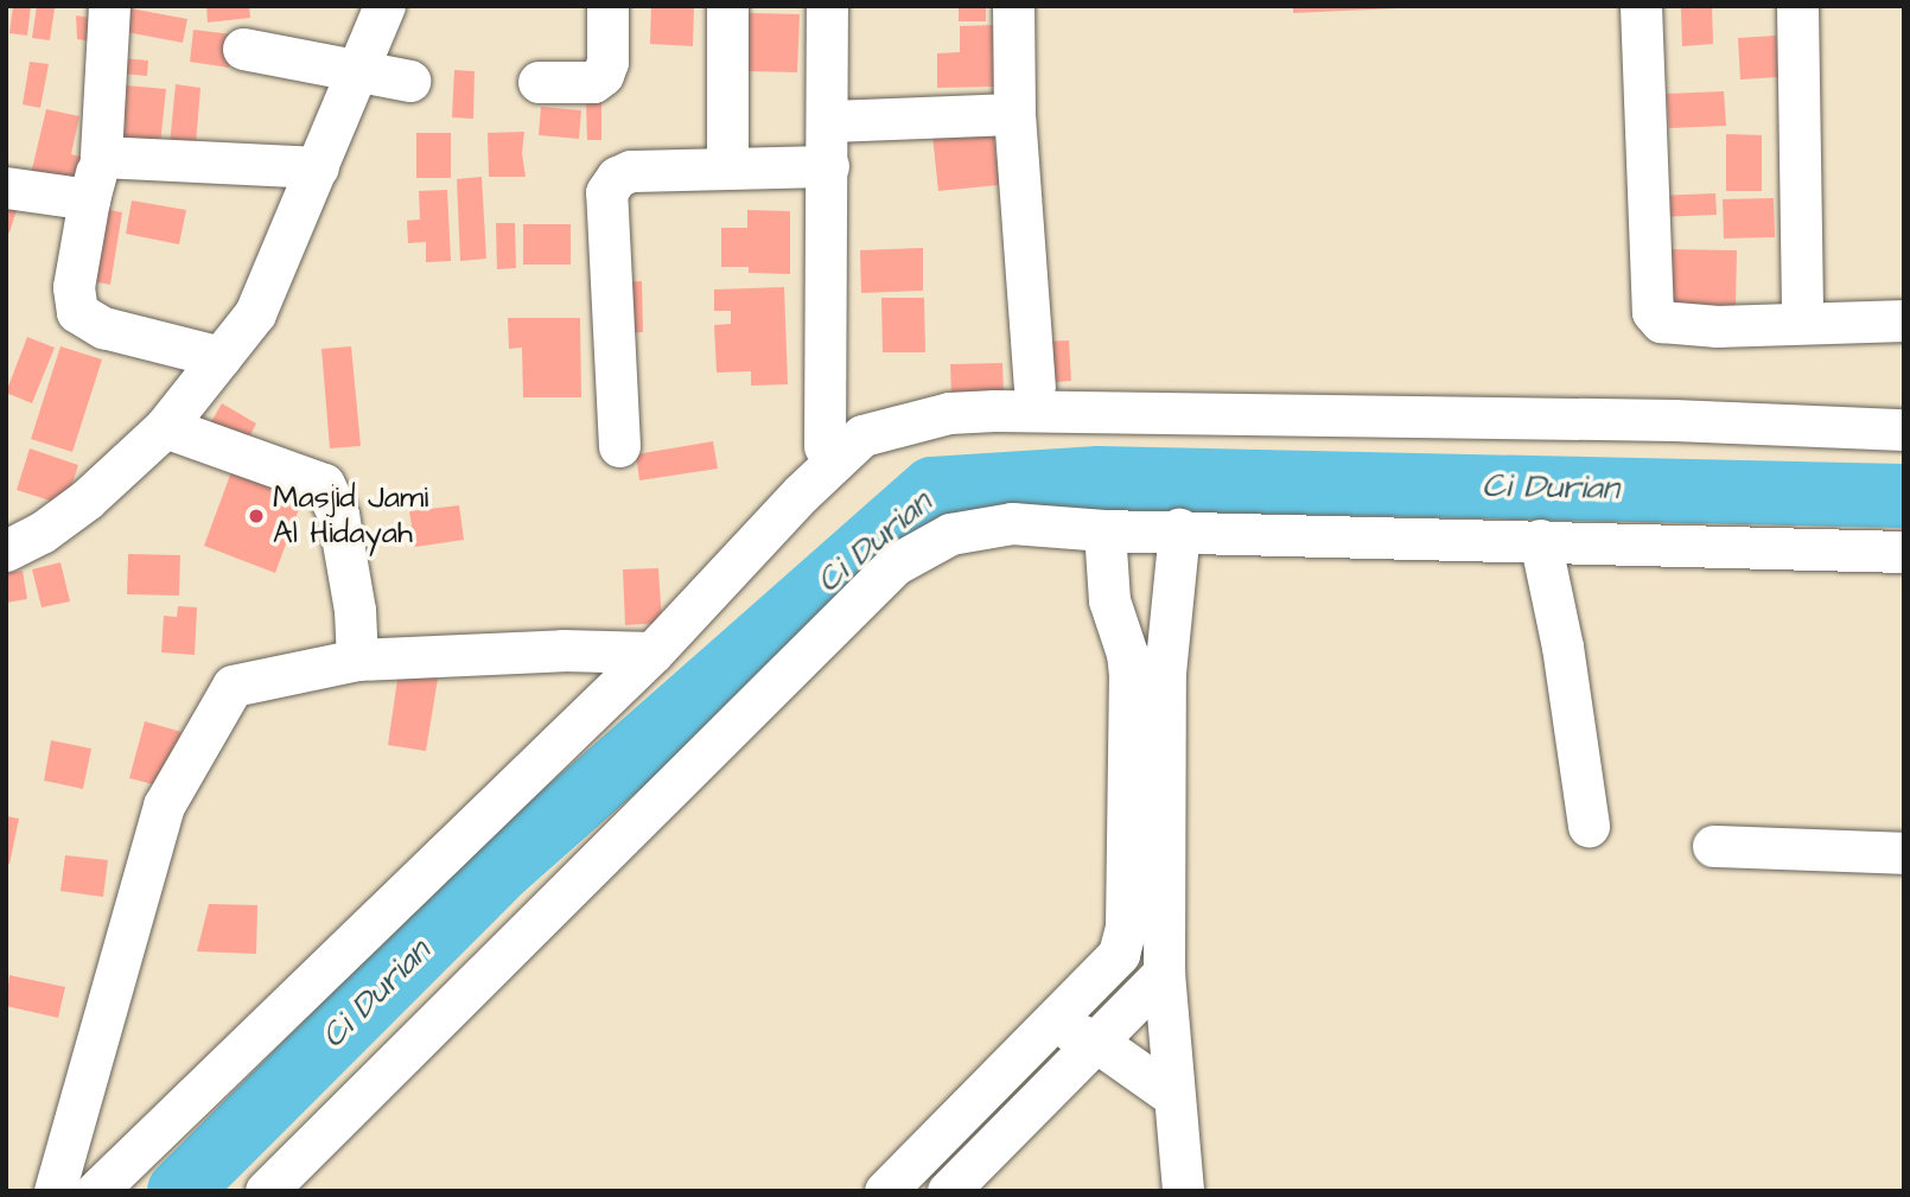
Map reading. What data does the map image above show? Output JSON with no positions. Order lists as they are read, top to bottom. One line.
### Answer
{"water":["Ci Durian"],"places":["Masjid Jami Al Hidayah"]}
